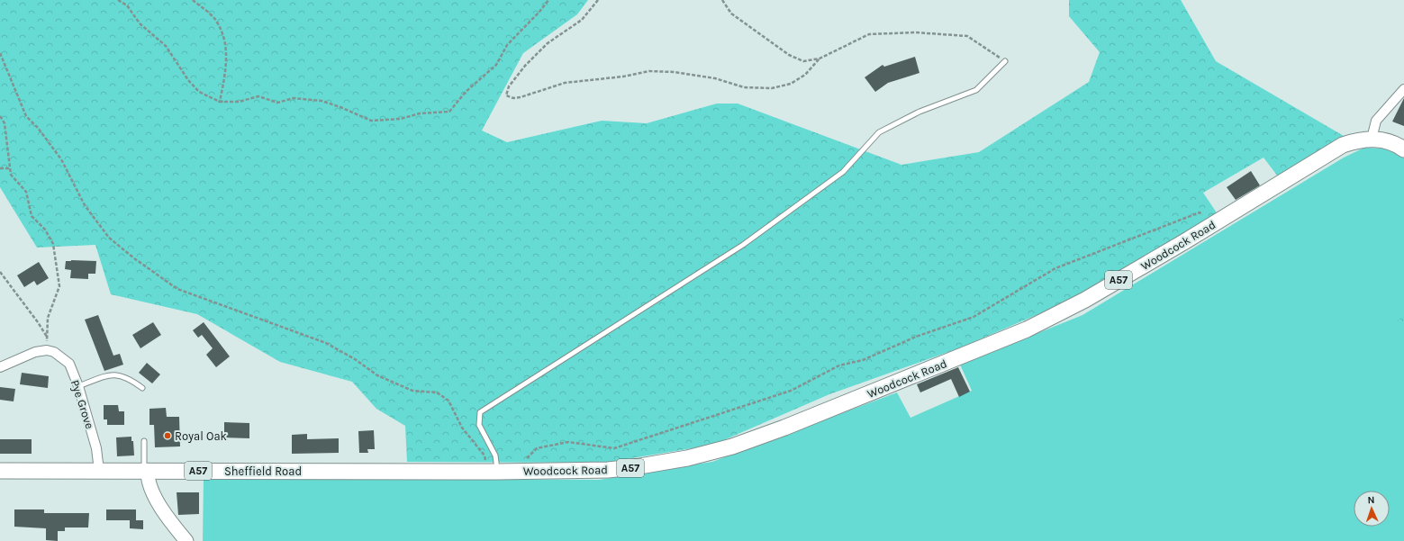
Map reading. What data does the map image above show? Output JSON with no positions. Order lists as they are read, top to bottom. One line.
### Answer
{"streets":{"main road":["Woodcock Road","A57","Sheffield Road"],"street":["Pye Grove"]},"crossings":[["Woodcock Road","A57"],["Woodcock Road","Sheffield Road"],["Pye Grove","Sheffield Road"]],"places":["Royal Oak"],"north":"top"}
